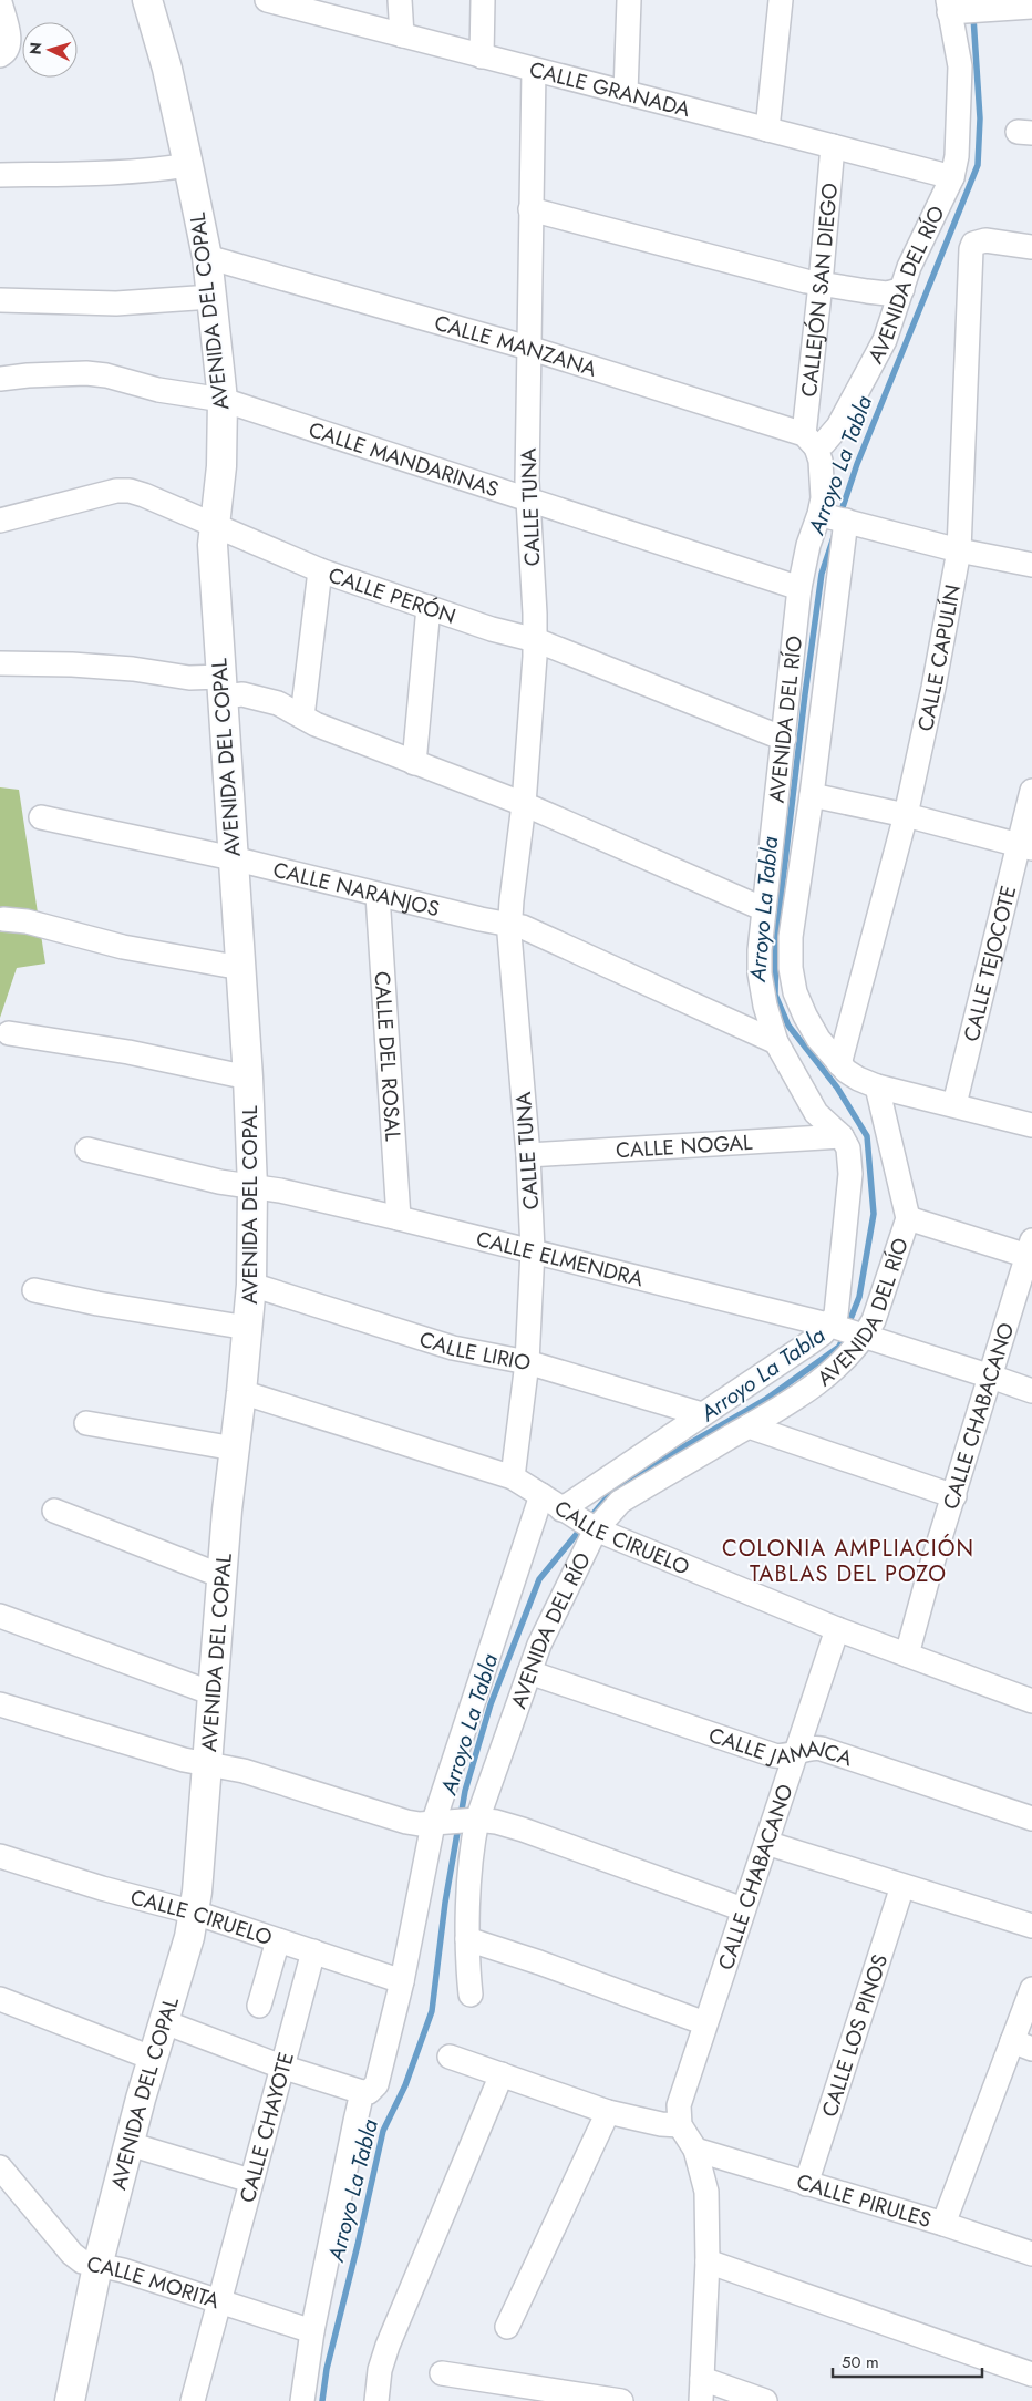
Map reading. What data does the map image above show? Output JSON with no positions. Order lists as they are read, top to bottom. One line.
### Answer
{"streets":{"street":["CALLE GRANADA","AVENIDA DEL RÍO","CALLEJÓN SAN DIEGO","AVENIDA DEL COPAL","CALLE MANZANA","CALLE MANDARINAS","CALLE TUNA","CALLE PERÓN","CALLE CAPULÍN","CALLE NARANJOS","CALLE TEJOCOTE","CALLE DEL ROSAL","CALLE NOGAL","CALLE ELMENDRA","CALLE LIRIO","CALLE CHABACANO","CALLE CIRUELO","CALLE JAMAICA","CALLE LOS PINOS","CALLE CHAYOTE","CALLE PIRULES","CALLE MORITA"]},"crossings":[["CALLE GRANADA","AVENIDA DEL RÍO"],["CALLE GRANADA","CALLEJÓN SAN DIEGO"],["CALLE GRANADA","CALLE TUNA"],["AVENIDA DEL RÍO","CALLEJÓN SAN DIEGO"],["AVENIDA DEL RÍO","CALLE MANZANA"],["AVENIDA DEL RÍO","CALLE MANDARINAS"],["AVENIDA DEL RÍO","CALLE PERÓN"],["AVENIDA DEL RÍO","CALLE CAPULÍN"],["AVENIDA DEL RÍO","CALLE NOGAL"],["AVENIDA DEL RÍO","CALLE ELMENDRA"],["AVENIDA DEL RÍO","CALLE LIRIO"],["AVENIDA DEL RÍO","CALLE CIRUELO"],["AVENIDA DEL RÍO","CALLE JAMAICA"],["CALLEJÓN SAN DIEGO","CALLE MANZANA"],["AVENIDA DEL COPAL","CALLE MANZANA"],["AVENIDA DEL COPAL","CALLE MANDARINAS"],["AVENIDA DEL COPAL","CALLE PERÓN"],["AVENIDA DEL COPAL","CALLE NARANJOS"],["AVENIDA DEL COPAL","CALLE ELMENDRA"],["AVENIDA DEL COPAL","CALLE LIRIO"],["AVENIDA DEL COPAL","CALLE CIRUELO"],["AVENIDA DEL COPAL","CALLE MORITA"],["CALLE MANZANA","CALLE TUNA"],["CALLE MANDARINAS","CALLE TUNA"],["CALLE TUNA","CALLE PERÓN"],["CALLE TUNA","CALLE NARANJOS"],["CALLE TUNA","CALLE NOGAL"],["CALLE TUNA","CALLE ELMENDRA"],["CALLE TUNA","CALLE LIRIO"],["CALLE TUNA","CALLE CIRUELO"],["CALLE NARANJOS","CALLE DEL ROSAL"],["CALLE DEL ROSAL","CALLE ELMENDRA"],["CALLE ELMENDRA","CALLE CHABACANO"],["CALLE CHABACANO","CALLE CIRUELO"],["CALLE CHABACANO","CALLE JAMAICA"],["CALLE CIRUELO","CALLE CHAYOTE"],["CALLE LOS PINOS","CALLE PIRULES"],["CALLE CHAYOTE","CALLE MORITA"]],"districts":["COLONIA AMPLIACIÓN TABLAS DEL POZO"],"water":["Arroyo La Tabla"],"scale_bar":"50 m","north":"left"}
